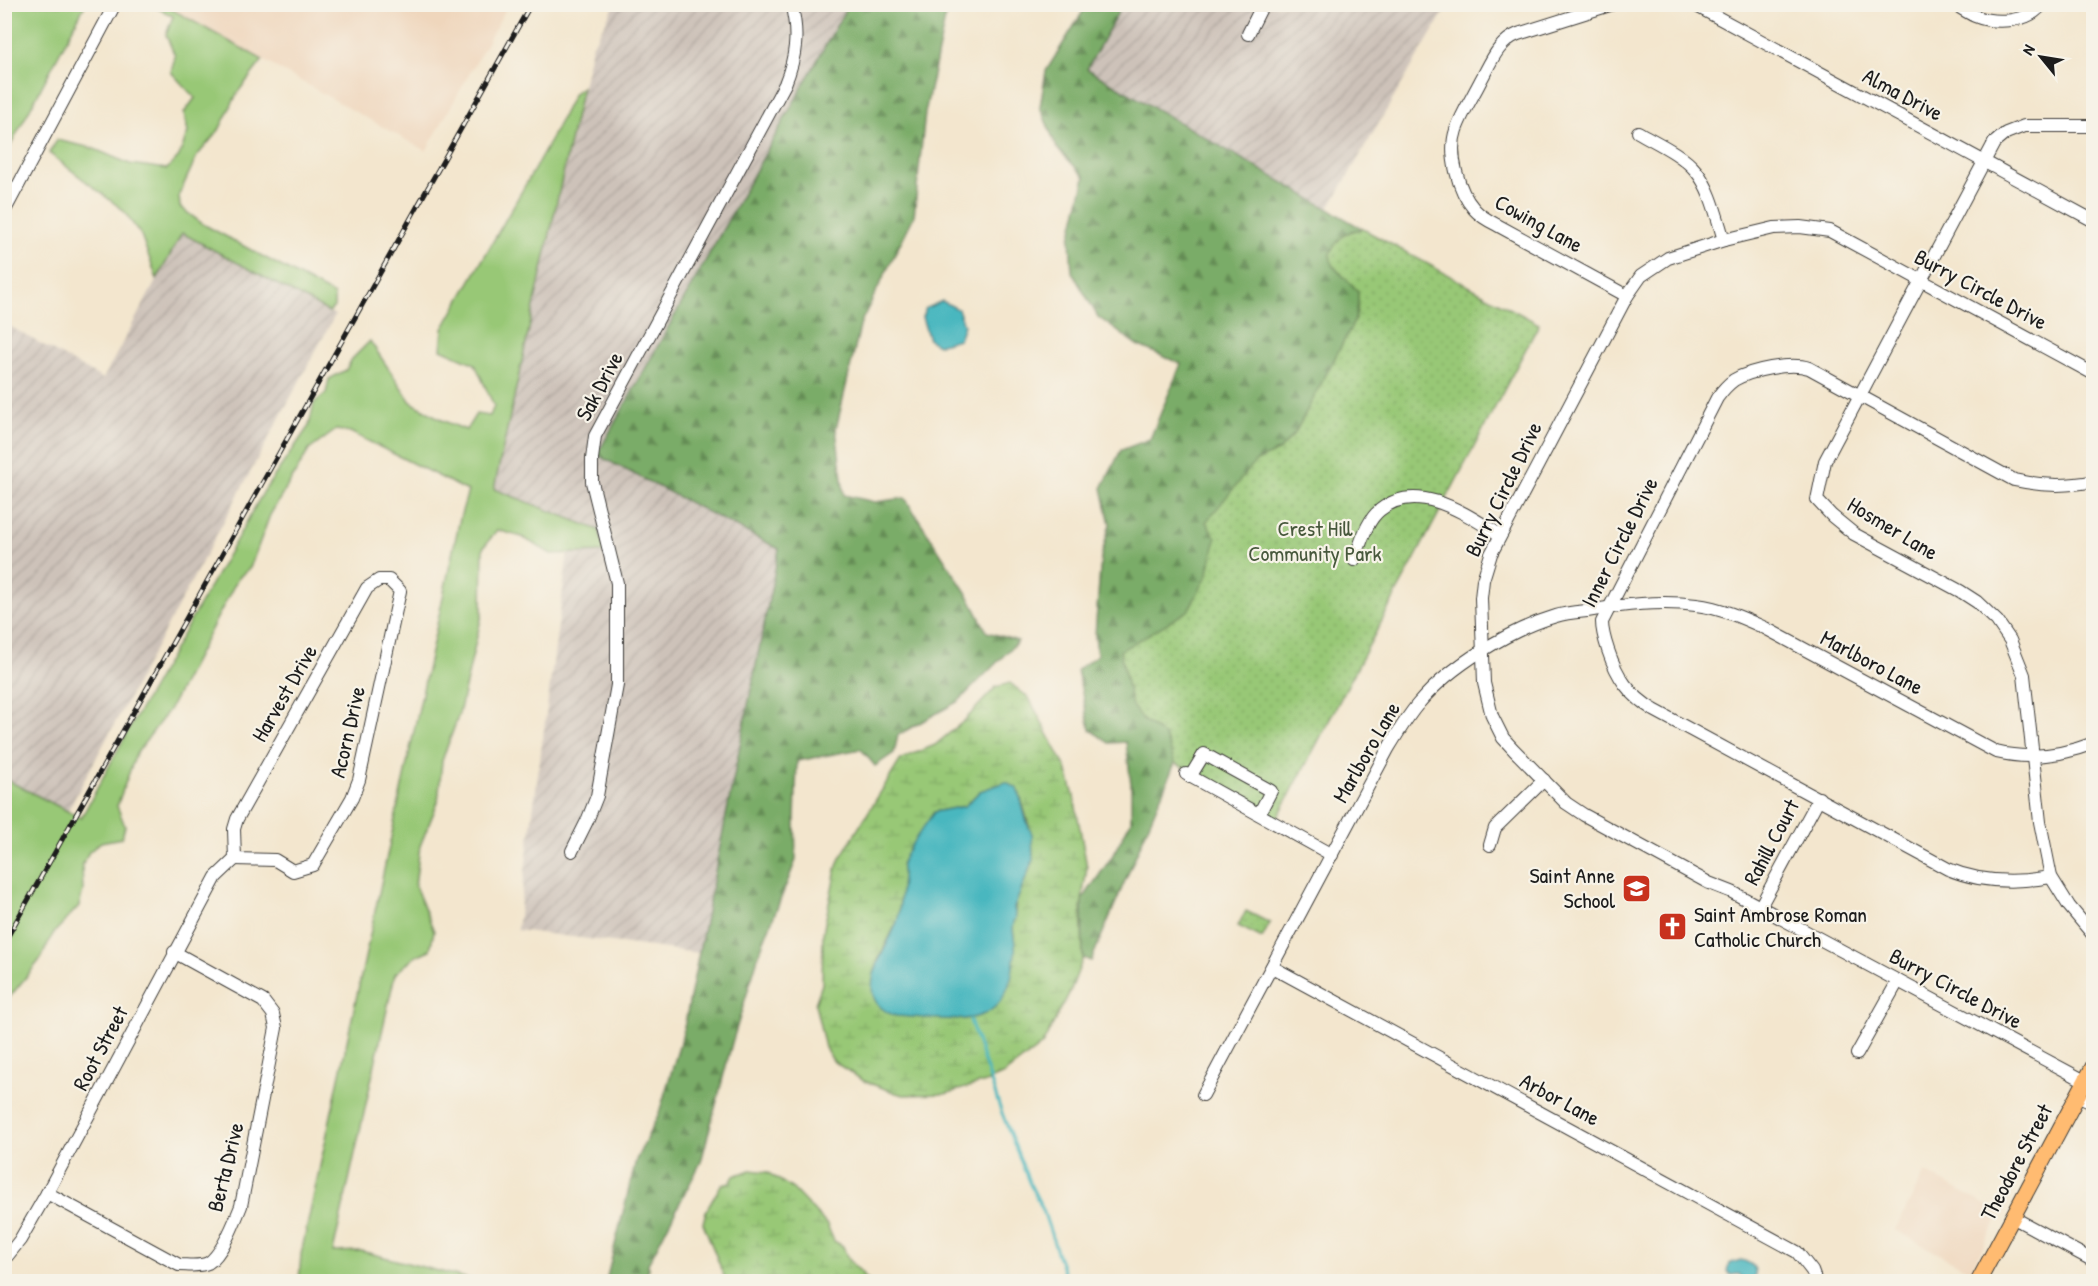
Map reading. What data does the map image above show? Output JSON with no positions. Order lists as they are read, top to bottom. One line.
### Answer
{"streets":{"main road":["Theodore Street"],"street":["Alma Drive","Cowing Lane","Burry Circle Drive","Sak Drive","Hosmer Lane","Inner Circle Drive","Marlboro Lane","Harvest Drive","Acorn Drive","Rahill Court","Root Street","Arbor Lane","Berta Drive"]},"crossings":[["Alma Drive","Hosmer Lane"],["Cowing Lane","Burry Circle Drive"],["Burry Circle Drive","Hosmer Lane"],["Burry Circle Drive","Marlboro Lane"],["Burry Circle Drive","Rahill Court"],["Burry Circle Drive","Theodore Street"],["Hosmer Lane","Inner Circle Drive"],["Hosmer Lane","Marlboro Lane"],["Inner Circle Drive","Marlboro Lane"],["Inner Circle Drive","Rahill Court"],["Marlboro Lane","Arbor Lane"],["Harvest Drive","Acorn Drive"],["Harvest Drive","Root Street"],["Acorn Drive","Root Street"],["Root Street","Berta Drive"]],"parks":["Crest Hill Community Park"],"places":{"school or university":["Saint Anne School"],"church":["Saint Ambrose Roman Catholic Church"]},"north":"top left"}
